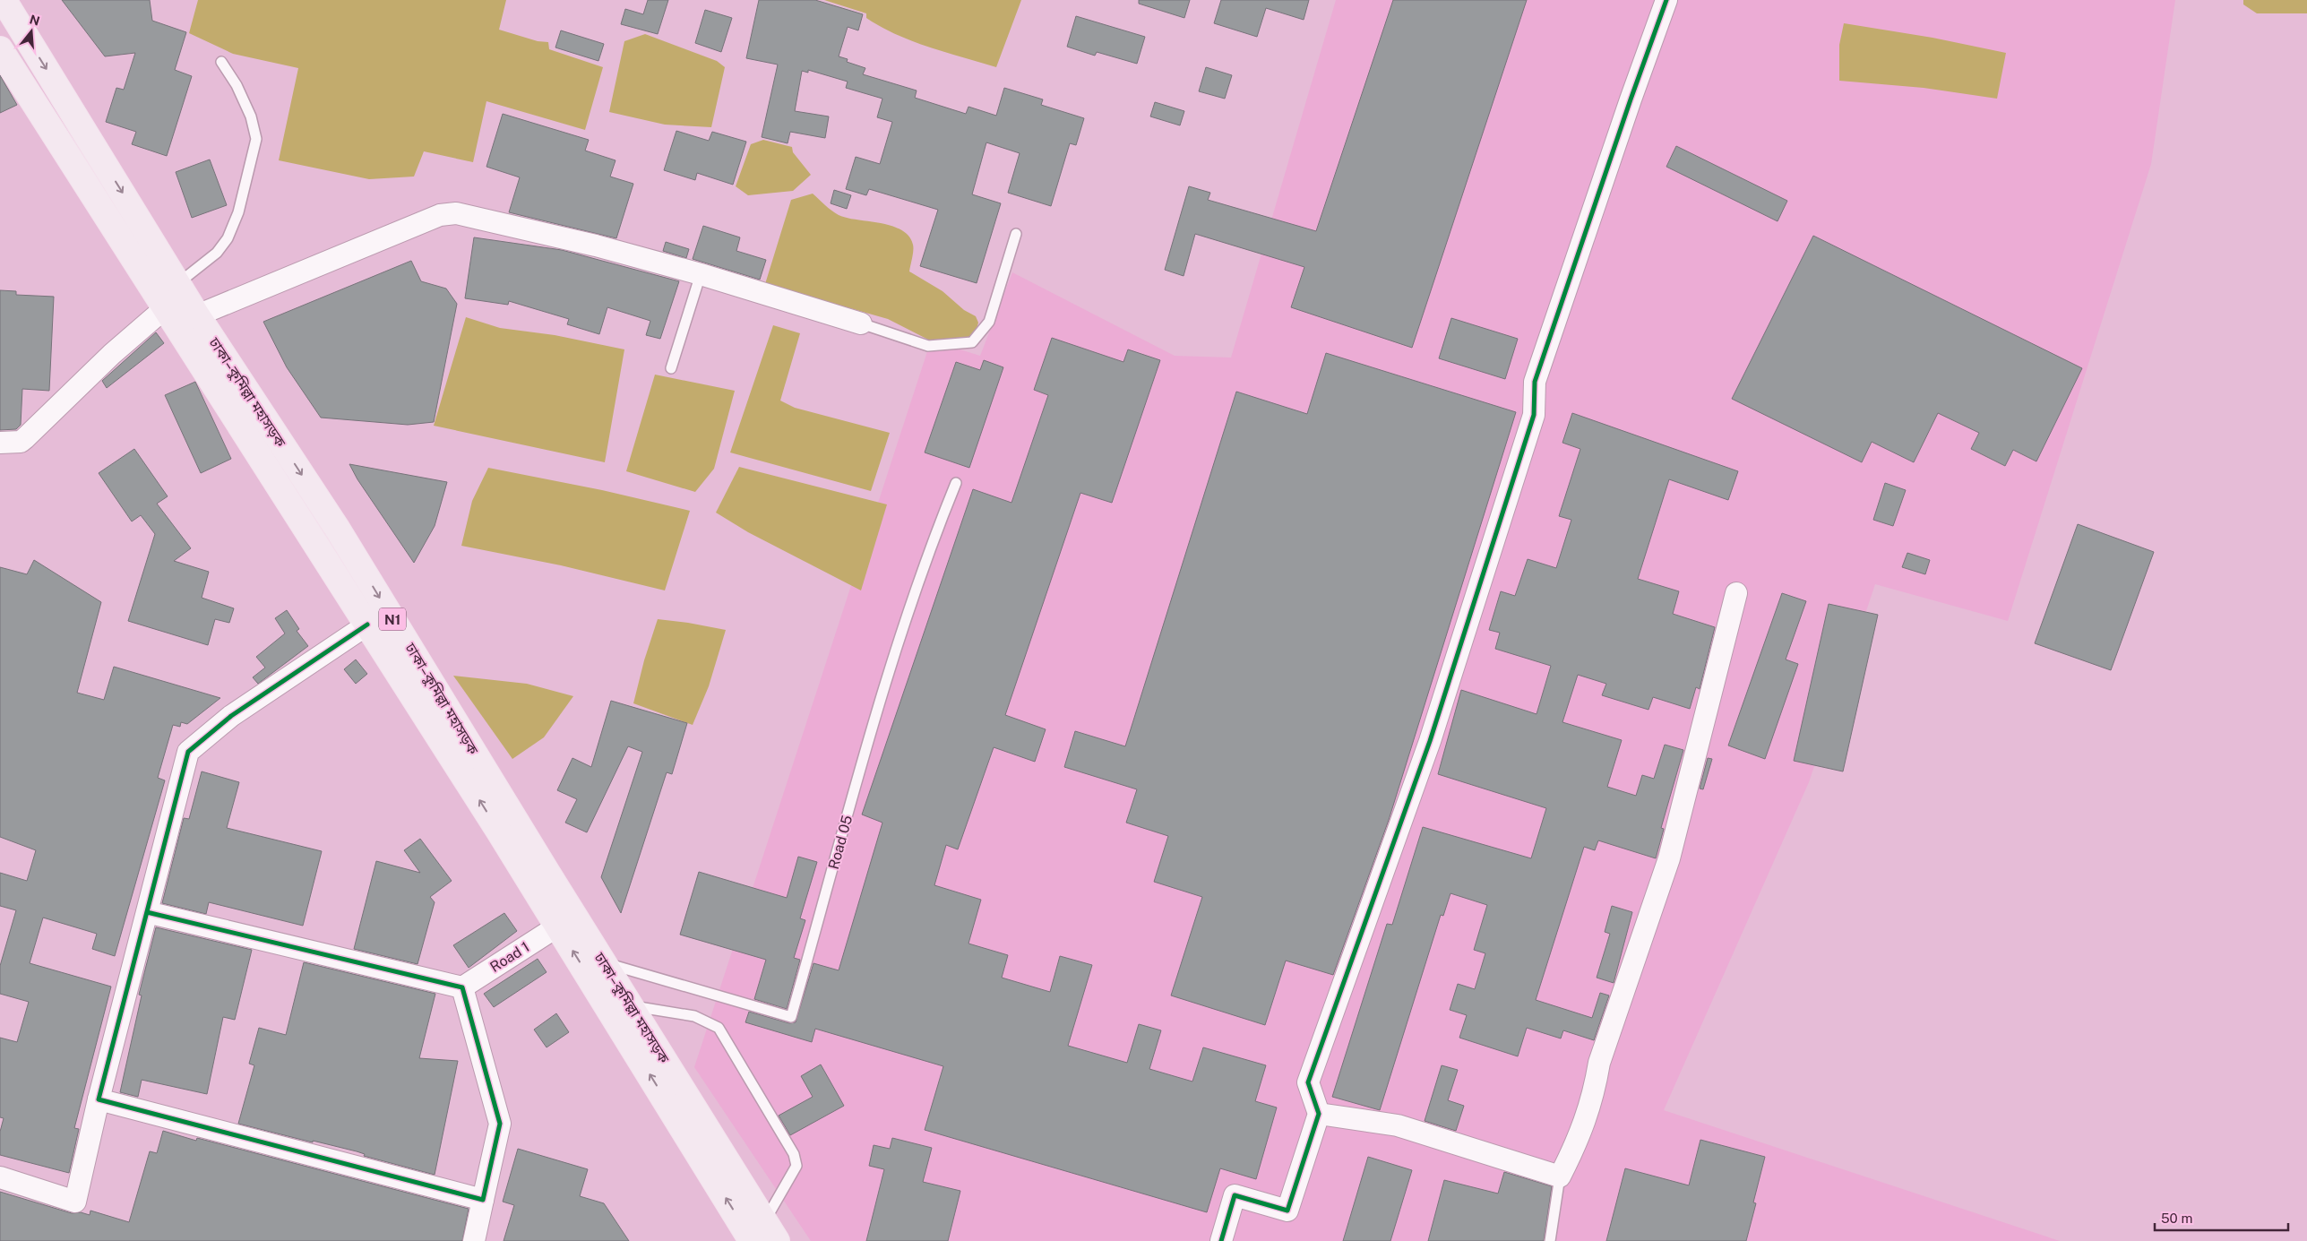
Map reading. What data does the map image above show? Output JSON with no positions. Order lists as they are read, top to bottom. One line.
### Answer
{"streets":{"highway":["ঢাকা–কুমিল্লা মহাসড়ক","N1"],"street":["Road 1"],"lane":["Road 05"]},"crossings":[["ঢাকা–কুমিল্লা মহাসড়ক","Road 05"],["ঢাকা–কুমিল্লা মহাসড়ক","Road 1"]],"scale_bar":"50 m","north":"top"}
